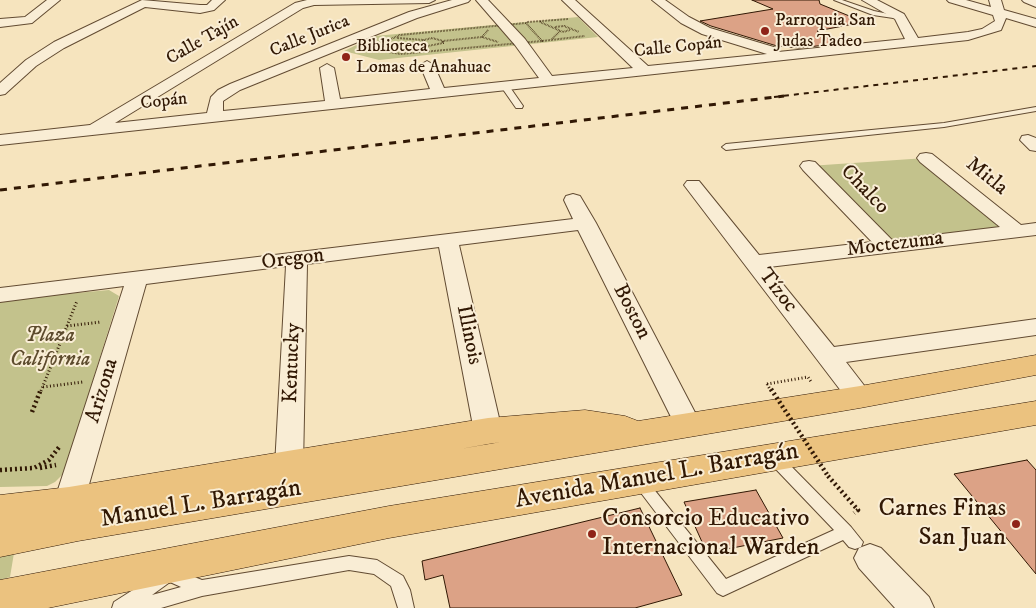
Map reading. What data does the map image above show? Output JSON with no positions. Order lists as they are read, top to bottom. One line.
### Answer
{"streets":{"highway":["Avenida Manuel L. Barragán","Manuel L. Barragán"],"street":["Calle Jurica","Calle Tajín","Calle Copán","Copán","Mitla","Chalco","Moctezuma","Oregon","Tízoc","Boston","Illinois","Kentucky","Arizona"]},"crossings":[["Calle Jurica","Copán"],["Calle Tajín","Copán"],["Calle Copán","Copán"],["Mitla","Moctezuma"],["Chalco","Moctezuma"],["Moctezuma","Tízoc"],["Oregon","Boston"],["Oregon","Illinois"],["Oregon","Kentucky"],["Oregon","Arizona"],["Tízoc","Avenida Manuel L. Barragán"],["Boston","Avenida Manuel L. Barragán"],["Avenida Manuel L. Barragán","Manuel L. Barragán"]],"parks":["Plaza California"],"places":["Parroquia San Judas Tadeo","Biblioteca Lomas de Anahuac","Carnes Finas San Juan","Consorcio Educativo Internacional Warden"]}
